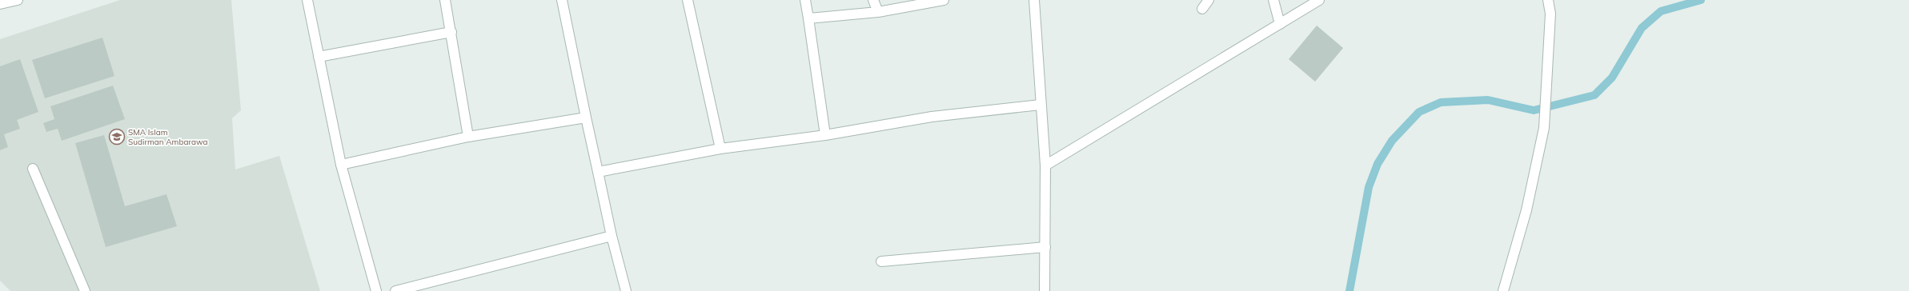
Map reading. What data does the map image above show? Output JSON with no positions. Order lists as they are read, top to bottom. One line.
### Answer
{"places":{"school or university":["SMA Islam Sudirman Ambarawa"]}}
